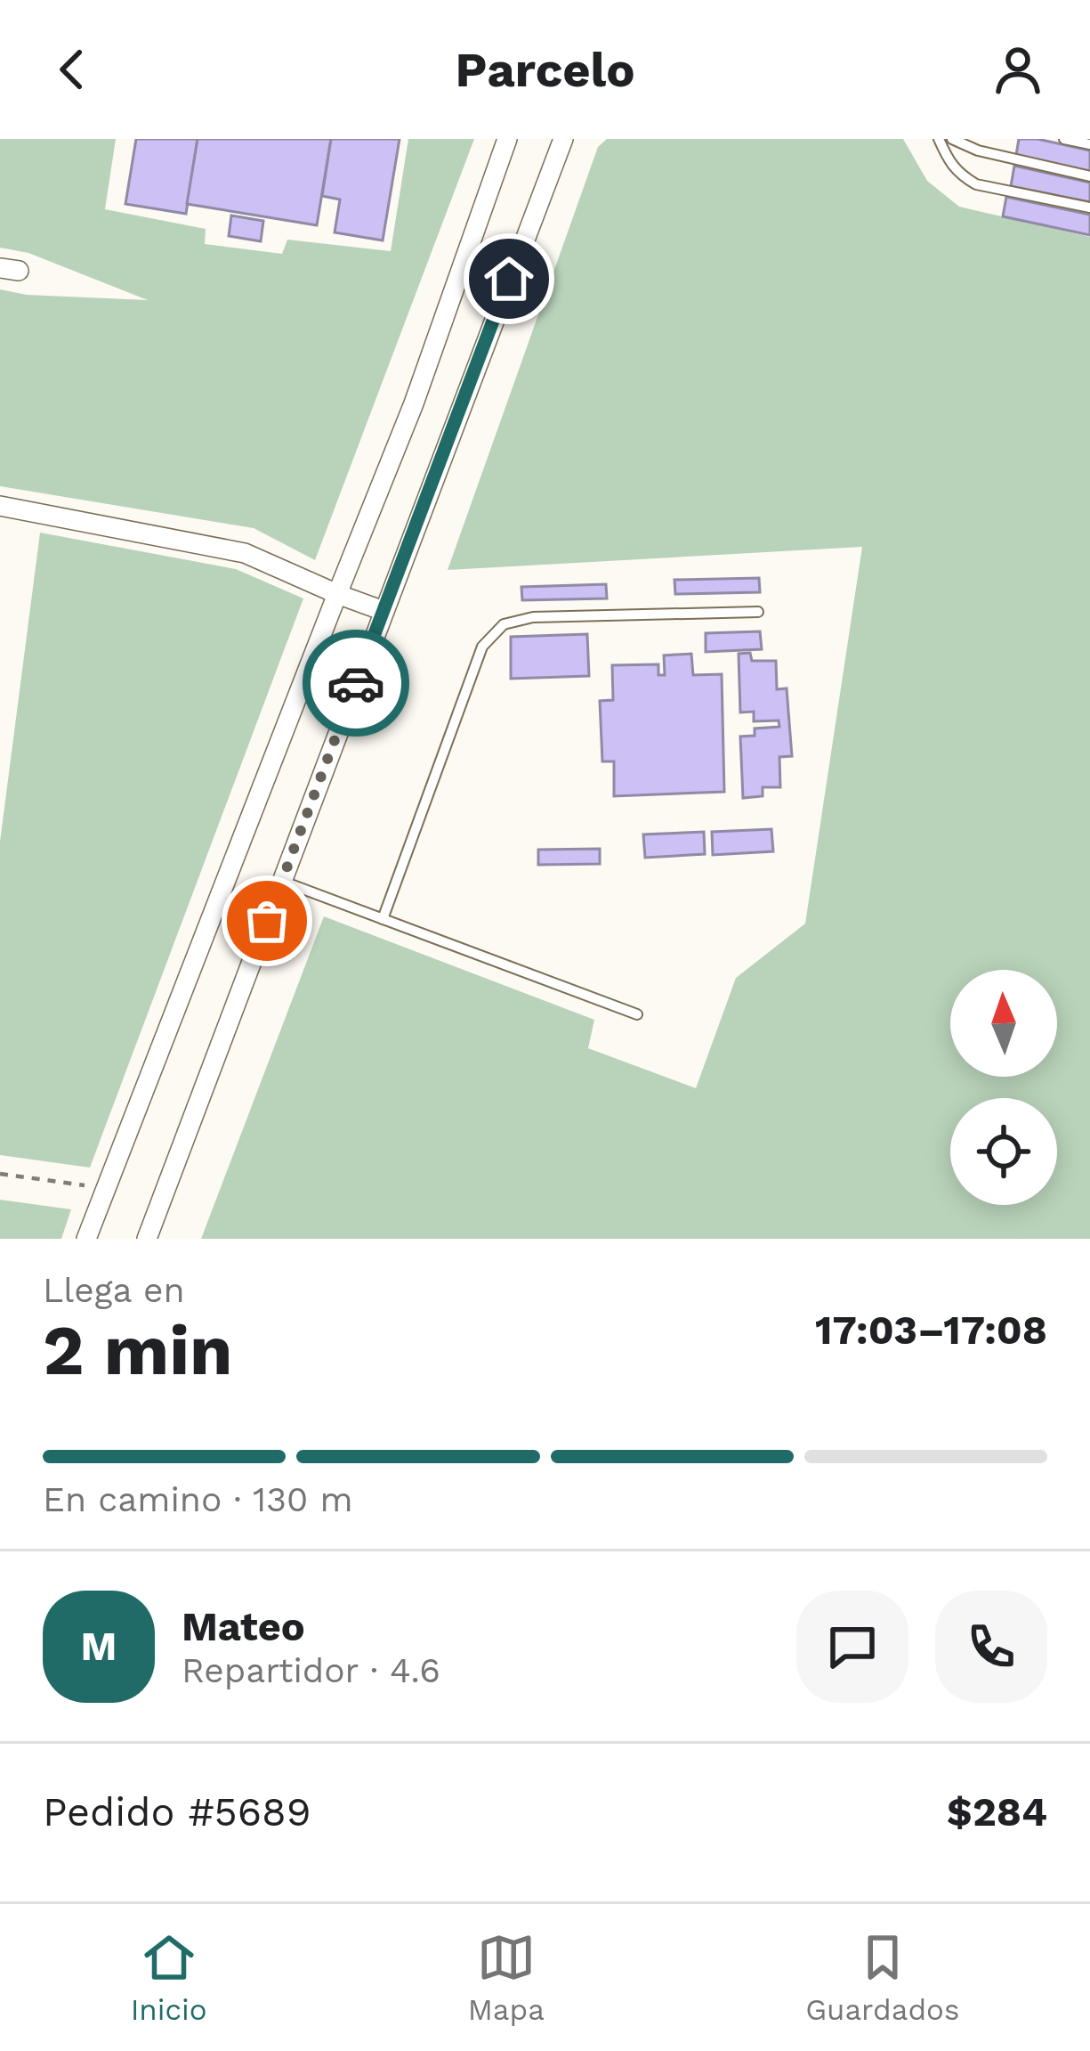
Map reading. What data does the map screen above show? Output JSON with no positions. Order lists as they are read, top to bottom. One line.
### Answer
{"north":"top","page":{"header":"Parcelo","heading":["2 min","Llega en","17:03–17:08"],"panel":["Mateo","Repartidor · 4.6","Pedido #5689","$284"],"bar":"En camino · 130 m","round":"M","tabs":["Inicio","Mapa","Guardados"]}}
